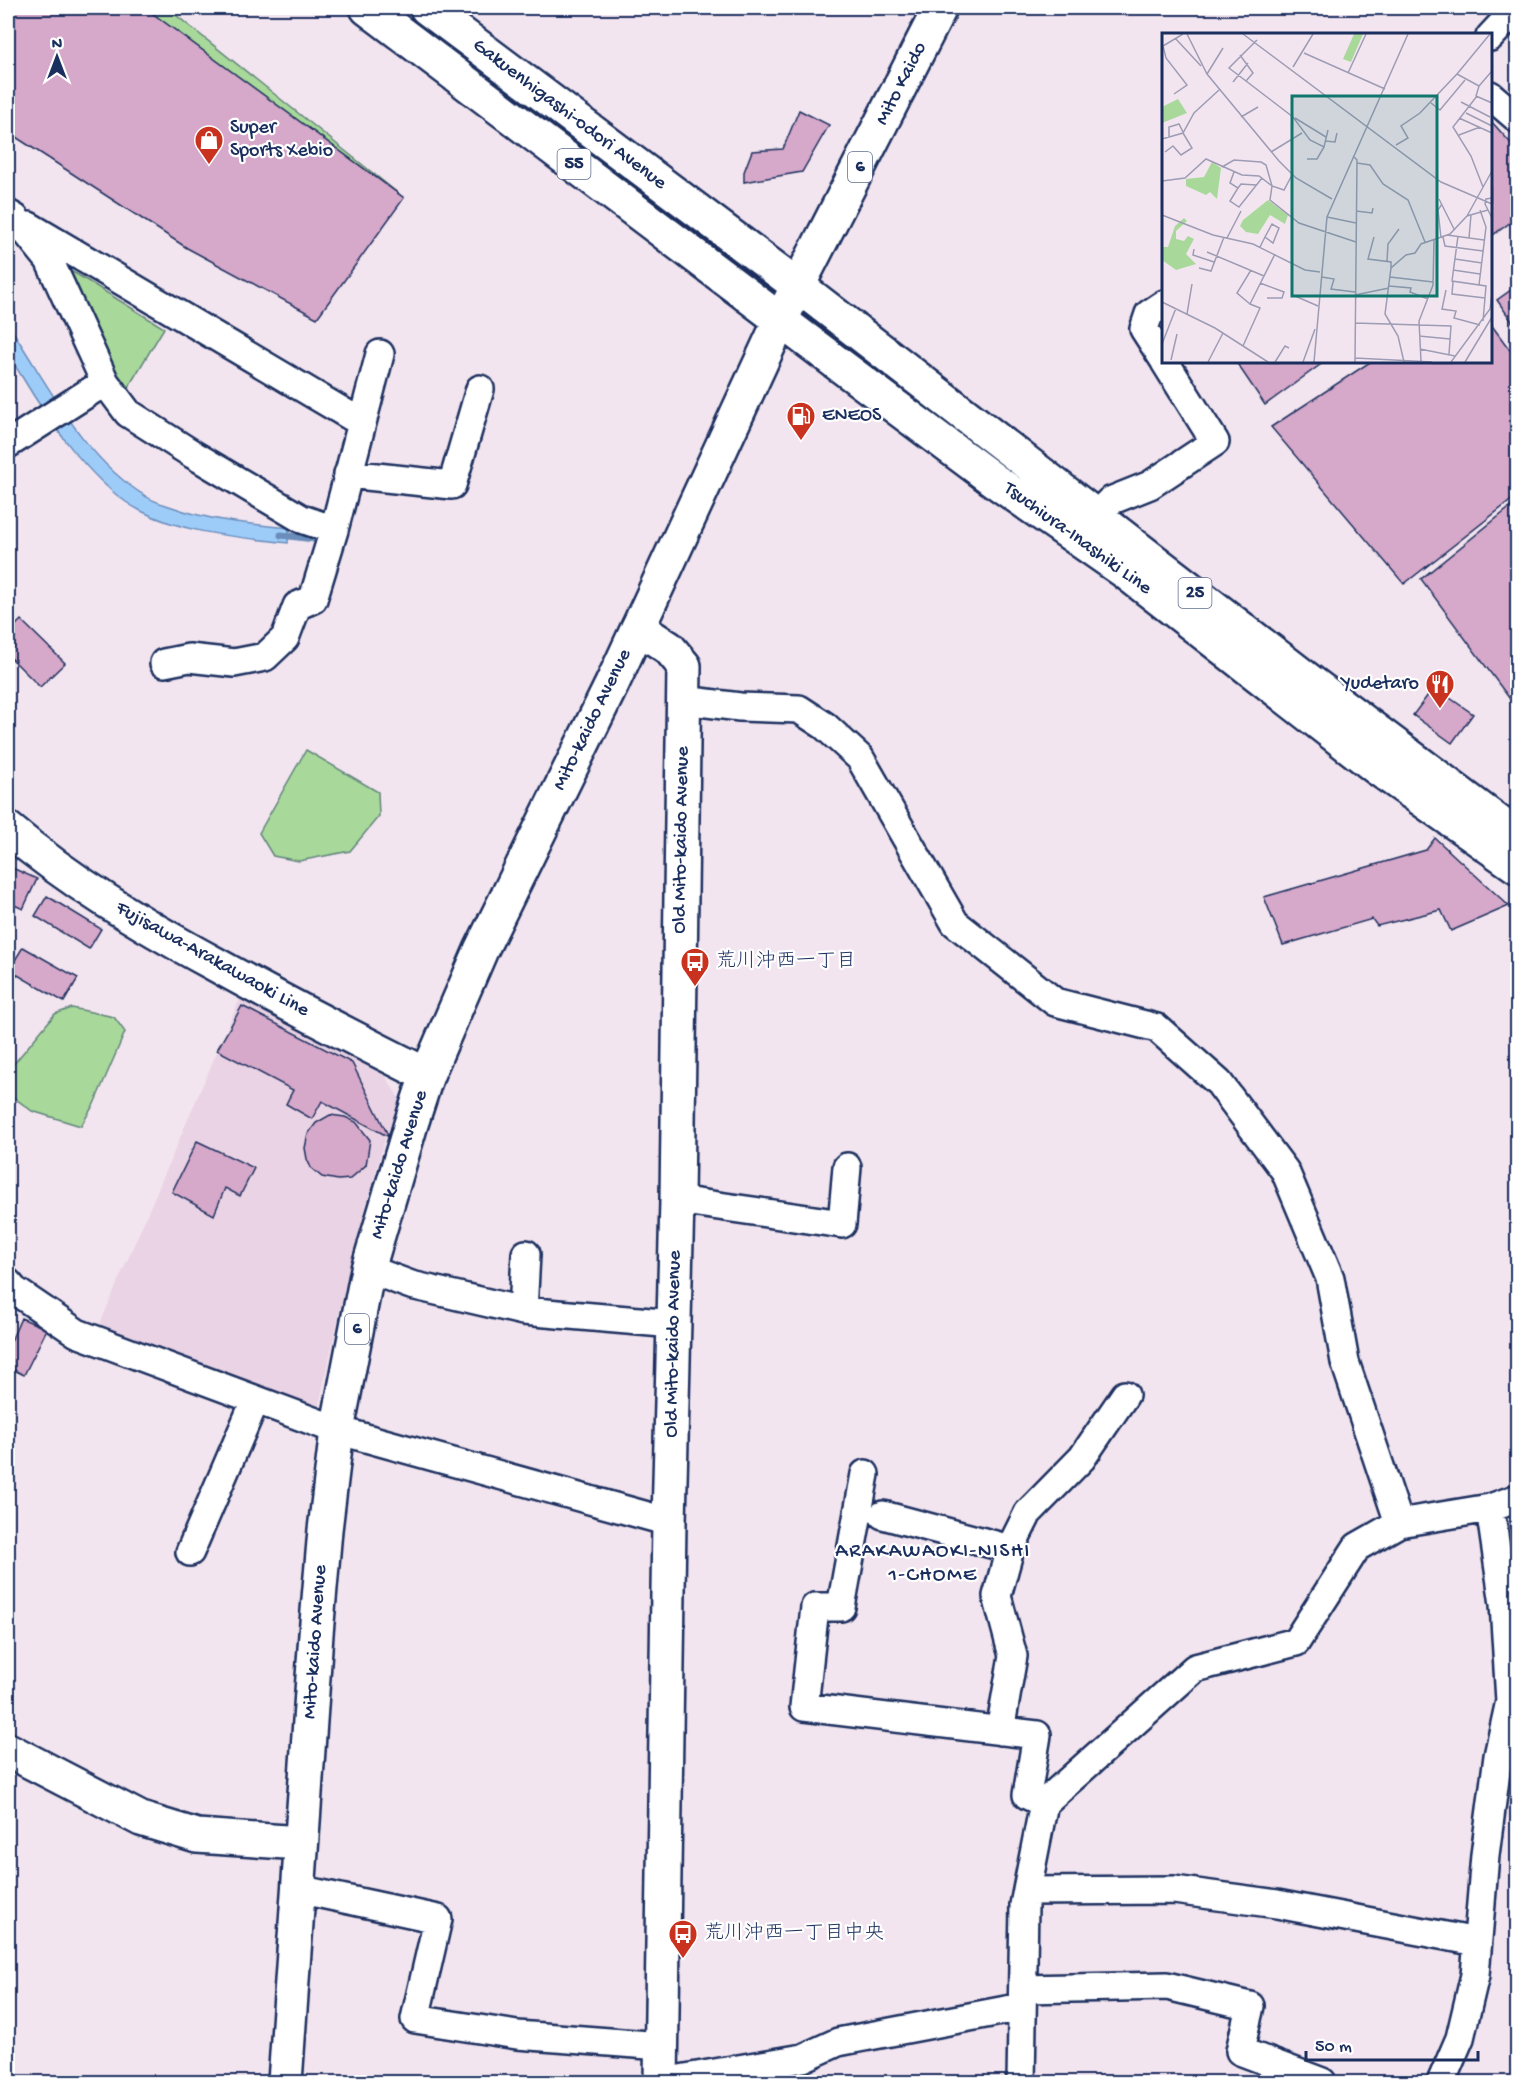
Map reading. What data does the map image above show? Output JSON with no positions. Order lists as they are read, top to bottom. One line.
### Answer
{"streets":{"main road":["Mito Kaido","Gakuenhigashi-odori Avenue","55","6","Tsuchiura-Inashiki Line","25","Mito-kaido Avenue","Old Mito-kaido Avenue","Fujisawa-Arakawaoki Line"]},"crossings":[["Mito Kaido","Gakuenhigashi-odori Avenue"],["Mito Kaido","Tsuchiura-Inashiki Line"],["Mito Kaido","Mito-kaido Avenue"],["Gakuenhigashi-odori Avenue","Tsuchiura-Inashiki Line"],["Gakuenhigashi-odori Avenue","Mito-kaido Avenue"],["Tsuchiura-Inashiki Line","Mito-kaido Avenue"],["Mito-kaido Avenue","Old Mito-kaido Avenue"],["Mito-kaido Avenue","Fujisawa-Arakawaoki Line"]],"districts":["ARAKAWAOKI-NISHI 1-CHOME"],"places":{"shop":["Super Sports Xebio"],"fuel station":["ENEOS"],"restaurant":["Yudetaro"],"bus stop":["荒川沖西一丁目","荒川沖西一丁目中央"]},"scale_bar":"50 m","north":"top"}
